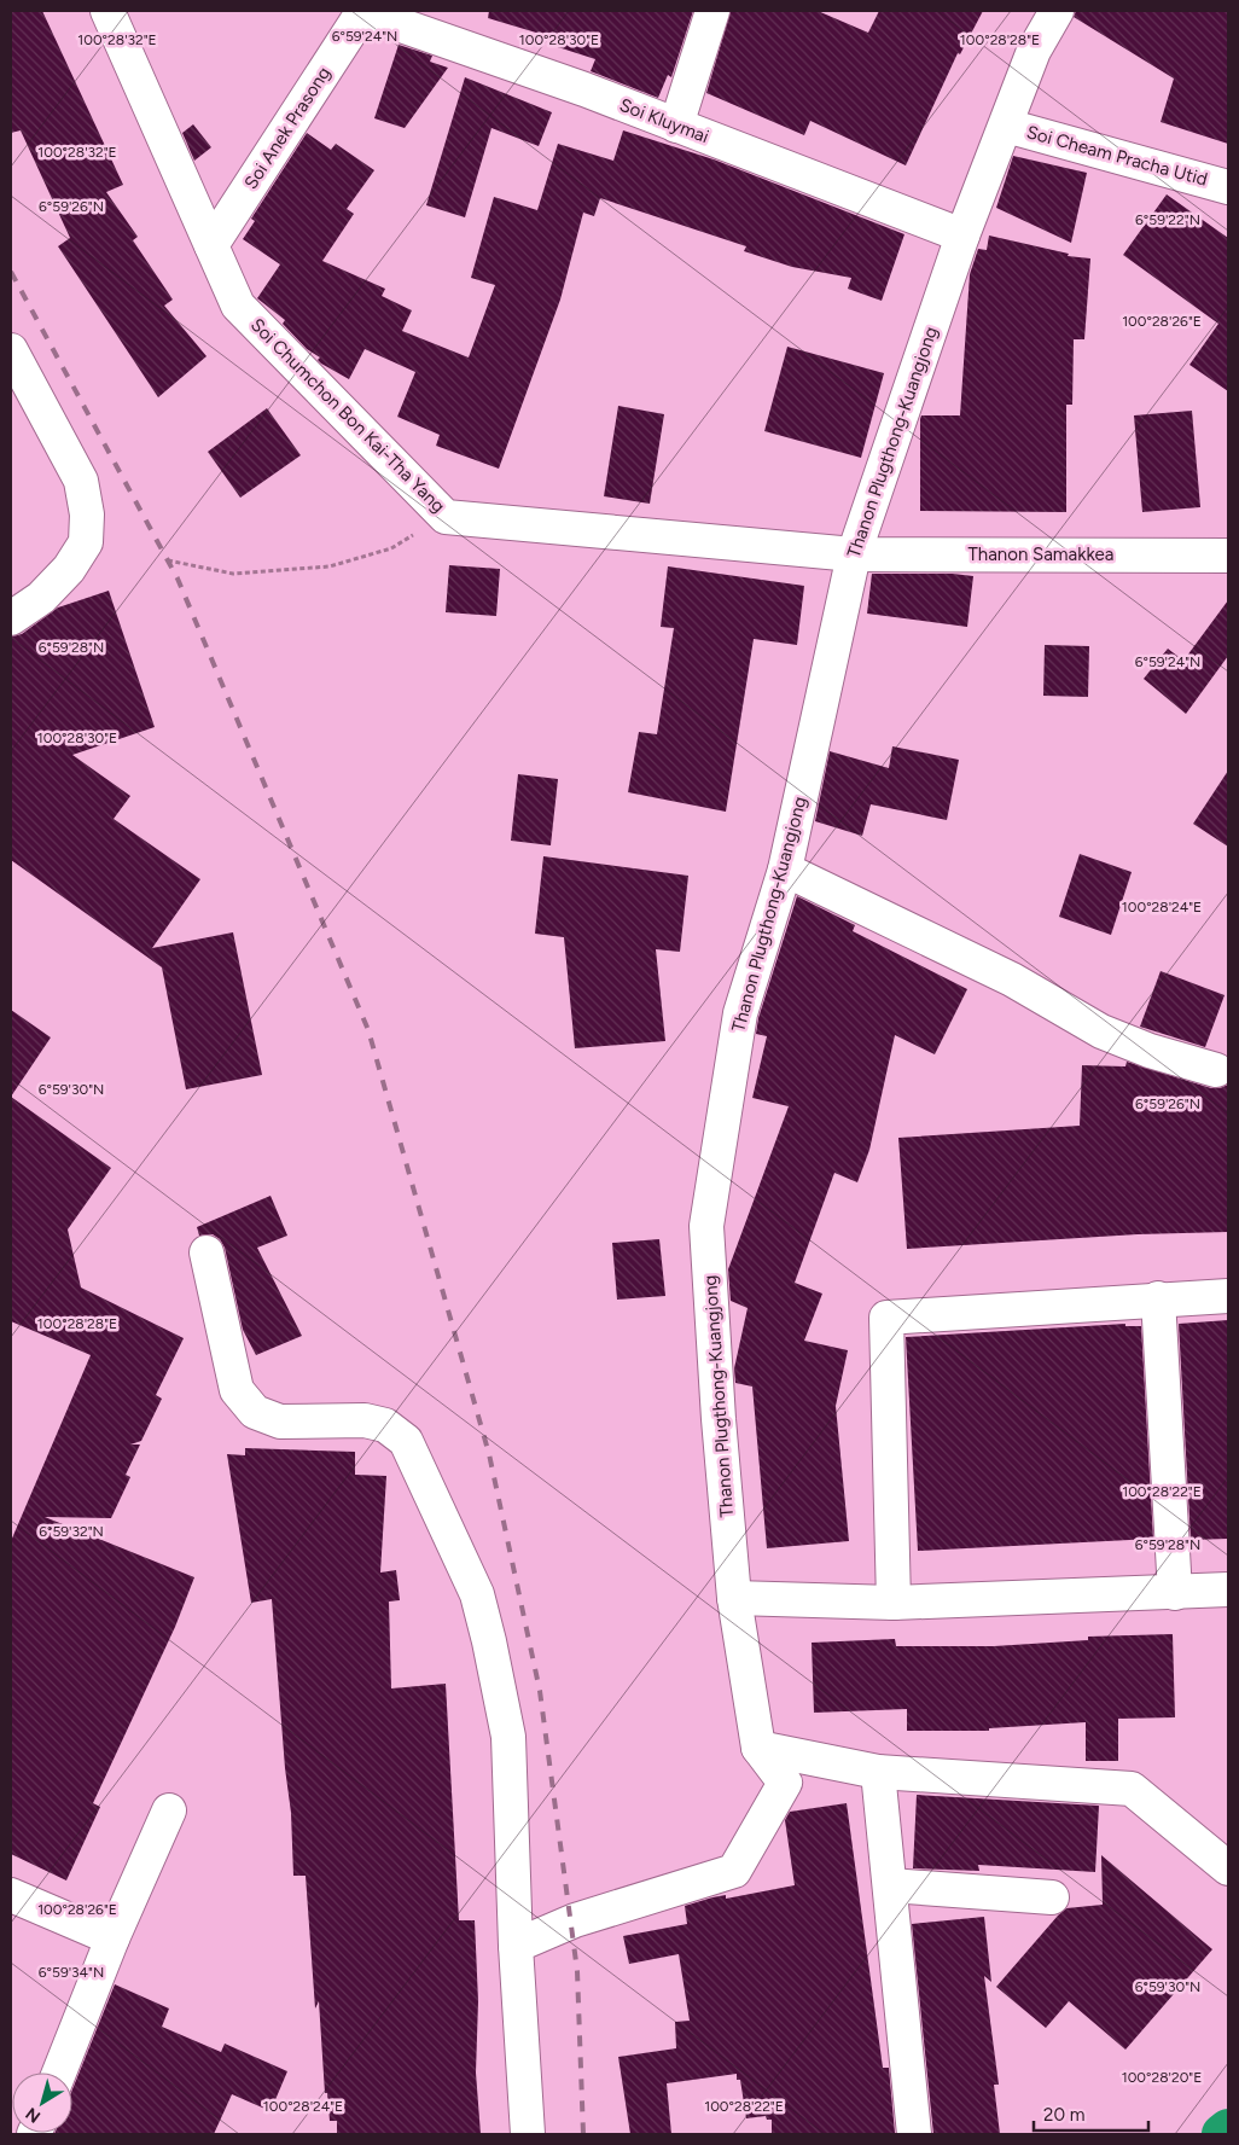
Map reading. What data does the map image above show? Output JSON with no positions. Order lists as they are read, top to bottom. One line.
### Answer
{"streets":{"street":["Soi Kluymai","Soi Anek Prasong","Soi Cheam Pracha Utid","Soi Chumchon Bon Kai-Tha Yang","Thanon Plugthong-Kuangjong","Thanon Samakkea"]},"crossings":[["Soi Kluymai","Soi Anek Prasong"],["Soi Kluymai","Thanon Plugthong-Kuangjong"],["Soi Anek Prasong","Soi Chumchon Bon Kai-Tha Yang"],["Soi Cheam Pracha Utid","Thanon Plugthong-Kuangjong"],["Soi Chumchon Bon Kai-Tha Yang","Thanon Plugthong-Kuangjong"],["Soi Chumchon Bon Kai-Tha Yang","Thanon Samakkea"],["Thanon Plugthong-Kuangjong","Thanon Samakkea"]],"scale_bar":"20 m","north":"bottom left","coordinates":["6°59'24\"N","100°28'32\"E","100°28'30\"E","100°28'28\"E","6°59'26\"N","6°59'22\"N","100°28'26\"E","6°59'28\"N","100°28'24\"E","6°59'30\"N","100°28'22\"E","6°59'32\"N","6°59'34\"N","100°28'20\"E"]}
